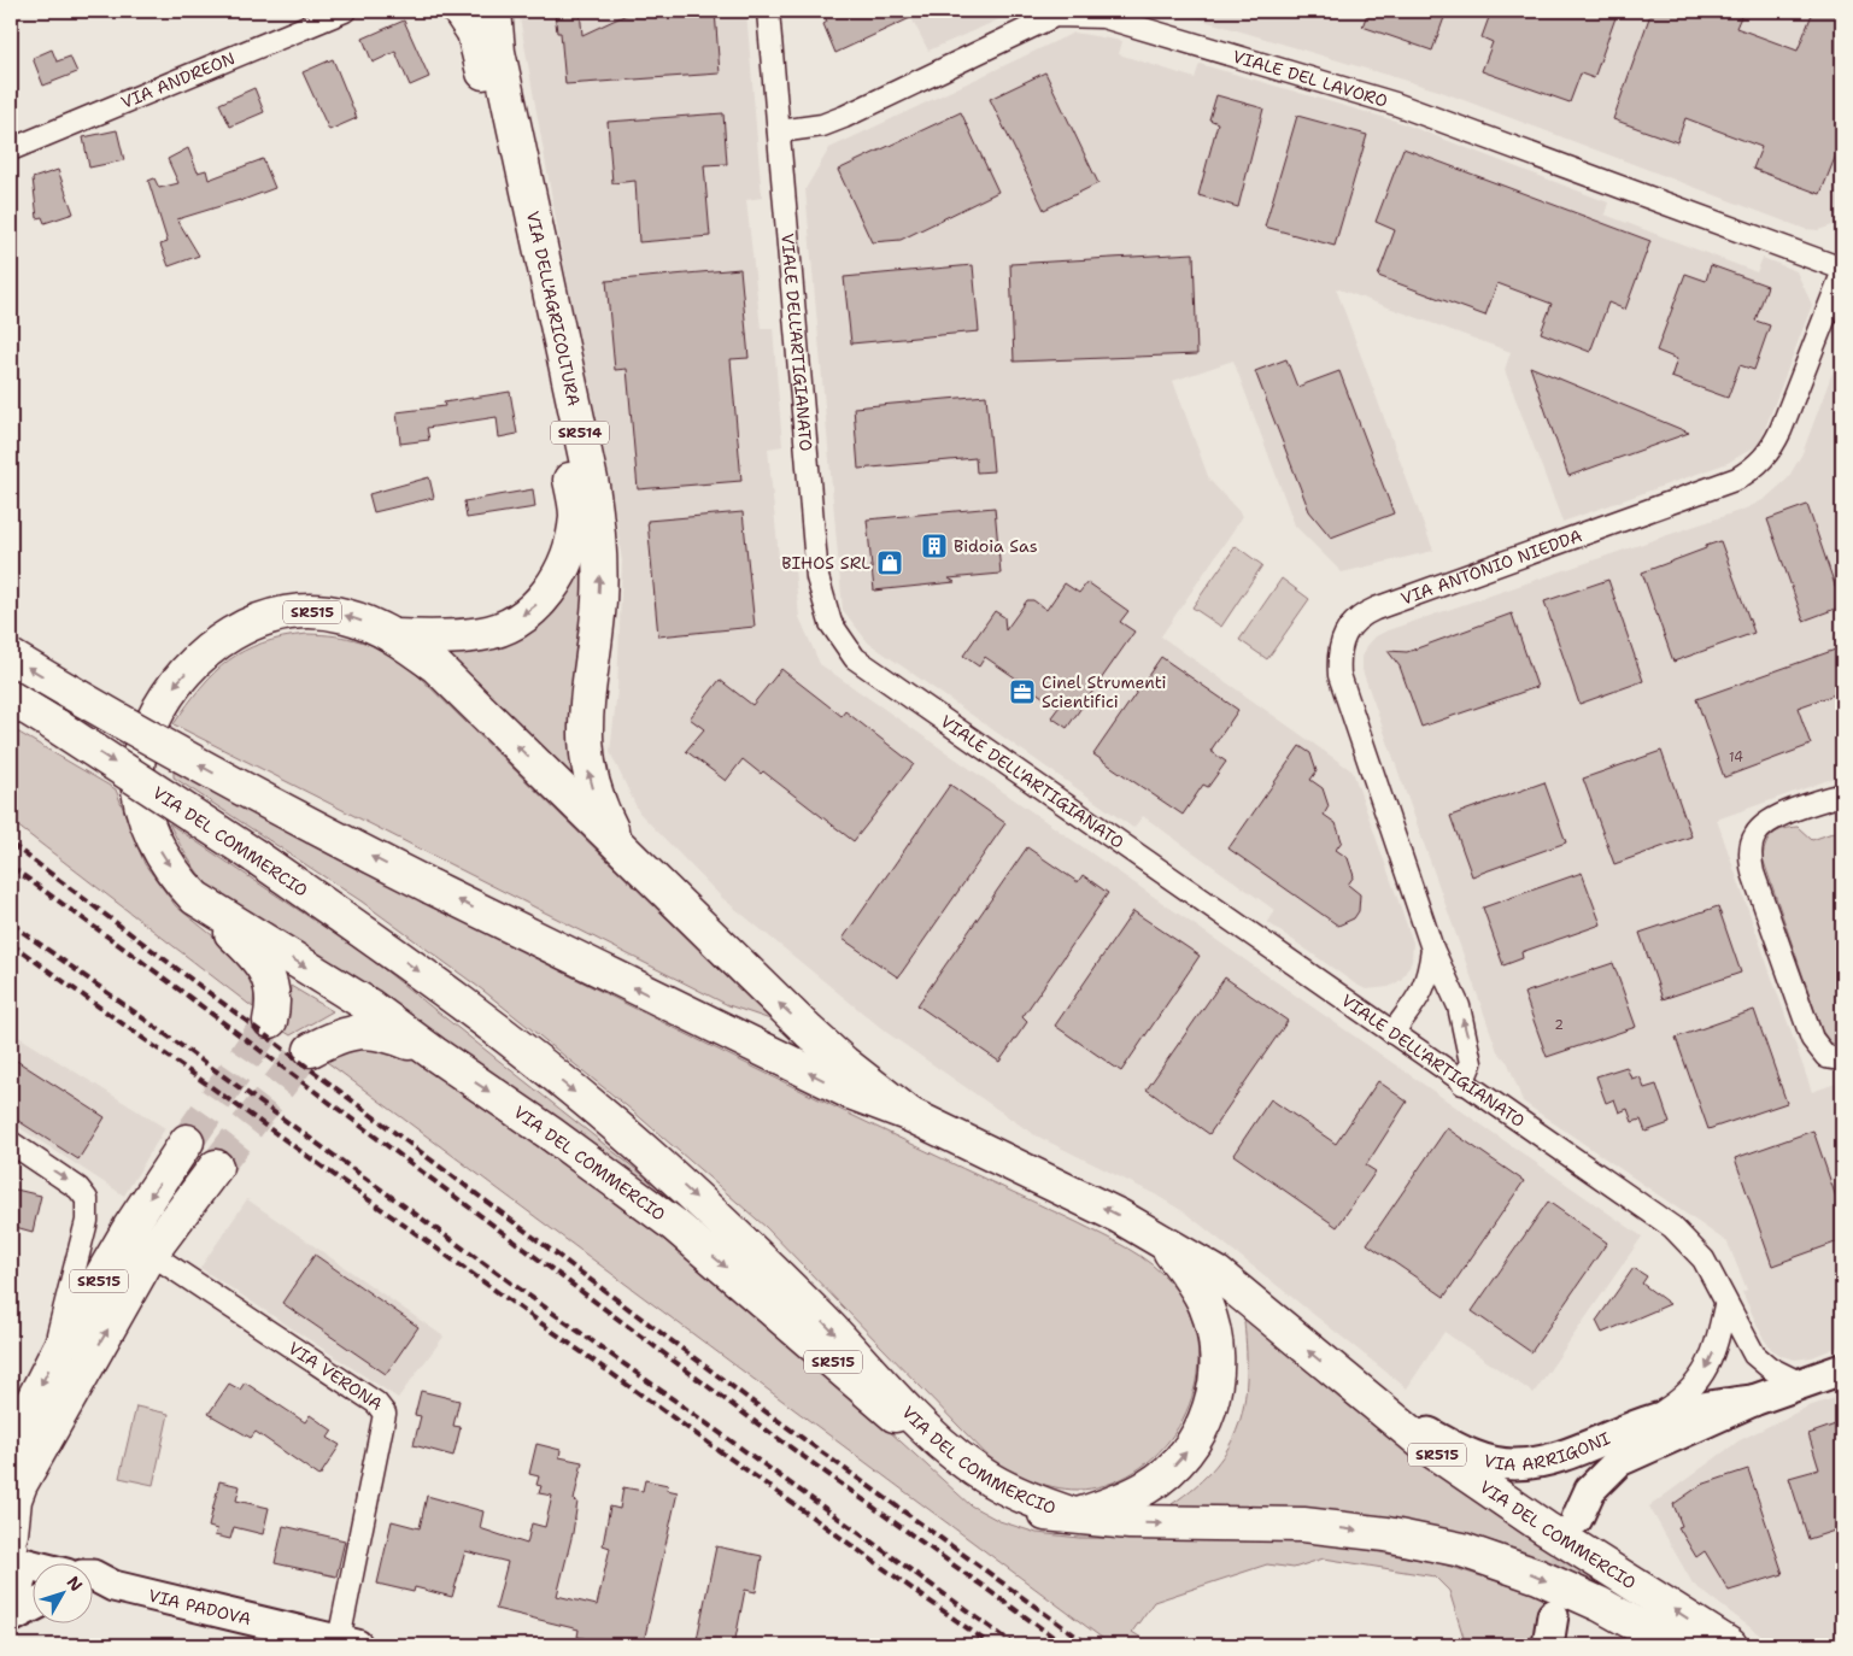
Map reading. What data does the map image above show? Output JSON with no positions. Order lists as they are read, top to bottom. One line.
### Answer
{"streets":{"main road":["VIA DELL'AGRICOLTURA","SR514","SR515","VIA DEL COMMERCIO"],"street":["VIALE DEL LAVORO","VIA ANDREON","VIALE DELL'ARTIGIANATO","VIA ANTONIO NIEDDA","VIA VERONA","VIA ARRIGONI","VIA PADOVA"]},"crossings":[["VIALE DEL LAVORO","VIALE DELL'ARTIGIANATO"],["VIALE DEL LAVORO","VIA ANTONIO NIEDDA"],["VIA DELL'AGRICOLTURA","VIA DEL COMMERCIO"],["VIALE DELL'ARTIGIANATO","VIA ANTONIO NIEDDA"],["VIALE DELL'ARTIGIANATO","VIA ARRIGONI"],["SR515","VIA DEL COMMERCIO"],["SR515","VIA VERONA"],["VIA DEL COMMERCIO","VIA ARRIGONI"],["VIA VERONA","VIA PADOVA"]],"places":{"building":["Bidoia Sas"],"shop":["BIHOS SRL"],"office":["Cinel Strumenti Scientifici"]},"house_numbers":["14","2"],"north":"top right"}
